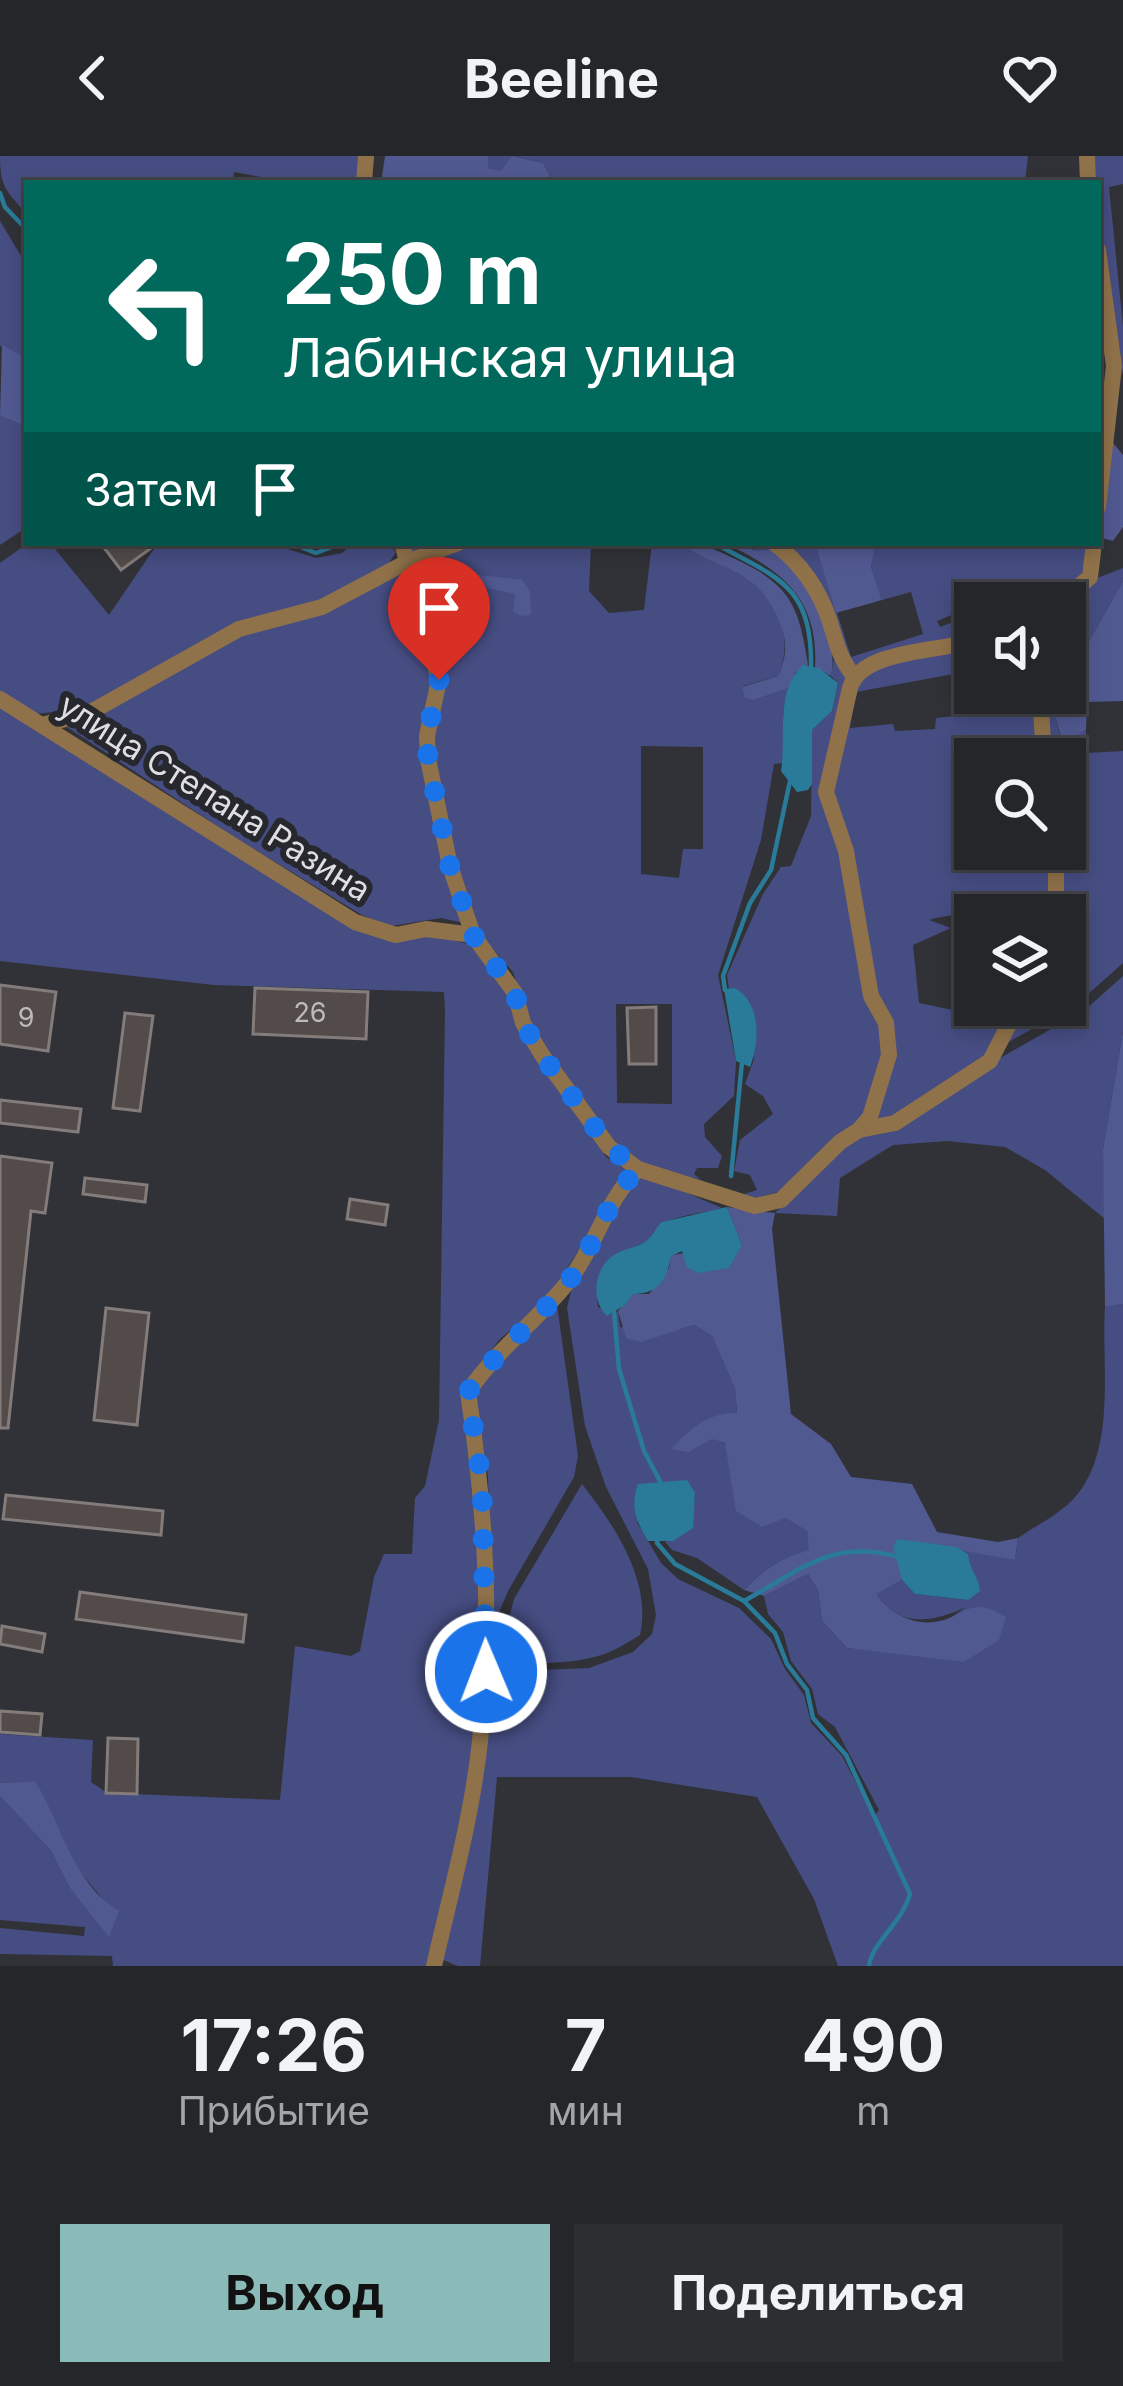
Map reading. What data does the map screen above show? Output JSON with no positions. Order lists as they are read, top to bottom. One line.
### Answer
{"streets":{"street":["улица Степана Разина"]},"house_numbers":["26","9"],"page":{"header":"Beeline","turn":["250 m","Лабинская улица"],"then":"Затем","eta":["17:26","Прибытие","7","мин","490","m"],"buttons":["Выход","Поделиться"]}}
